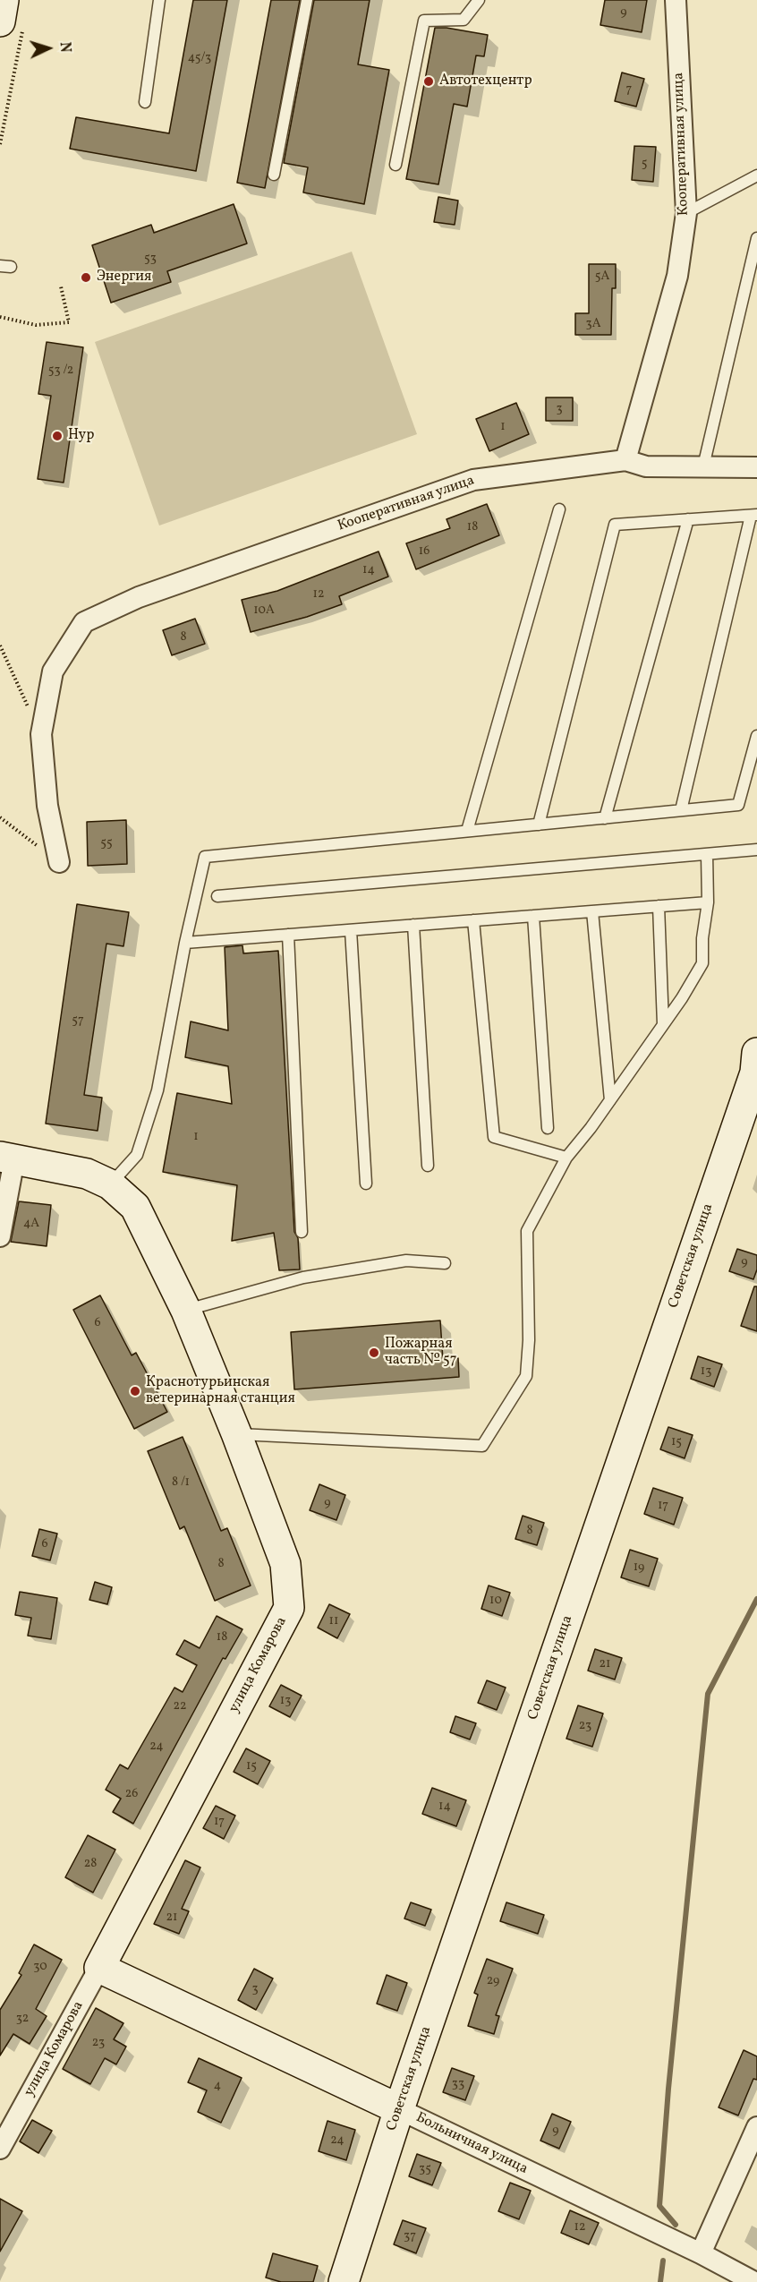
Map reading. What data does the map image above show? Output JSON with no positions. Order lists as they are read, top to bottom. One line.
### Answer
{"streets":{"main road":["Советская улица","улица Комарова","Больничная улица"],"street":["Кооперативная улица"]},"crossings":[["Советская улица","Больничная улица"],["улица Комарова","Больничная улица"]],"places":["Автотехцентр","Энергия","Нур","Пожарная часть № 57","Краснотурьинская ветеринарная станция"],"house_numbers":["9","45/3","7","5","53","5А","3А","53 /2","3","1","18","16","14","12","10А","8","55","57","1","4А","9","6","13","15","8 /1","9","17","8","6","8","19","10","11","18","21","13","22","23","24","15","26","14","17","28","21","30","29","3","32","23","33","4","9","24","35","12","37"],"north":"right"}
